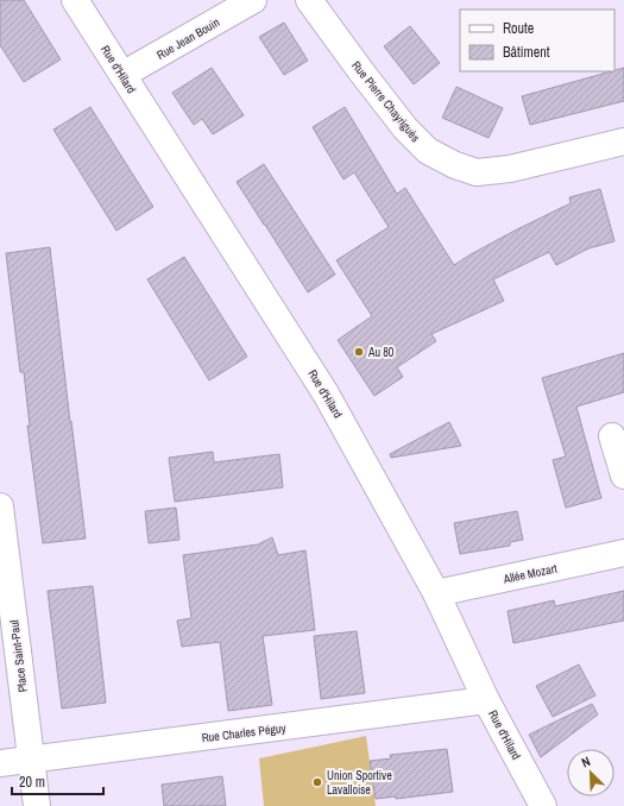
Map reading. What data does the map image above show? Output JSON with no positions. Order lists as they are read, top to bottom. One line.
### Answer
{"streets":{"street":["Rue Jean Bouin","Rue d'Hilard","Rue Pierre Chayriguès","Allée Mozart","Place Saint-Paul","Rue Charles Péguy"]},"crossings":[["Rue Jean Bouin","Rue d'Hilard"],["Rue d'Hilard","Allée Mozart"],["Rue d'Hilard","Rue Charles Péguy"],["Place Saint-Paul","Rue Charles Péguy"]],"places":["Au 80","Union Sportive Lavalloise"],"legend":["Route","Bâtiment"],"scale_bar":"20 m","north":"top left"}
